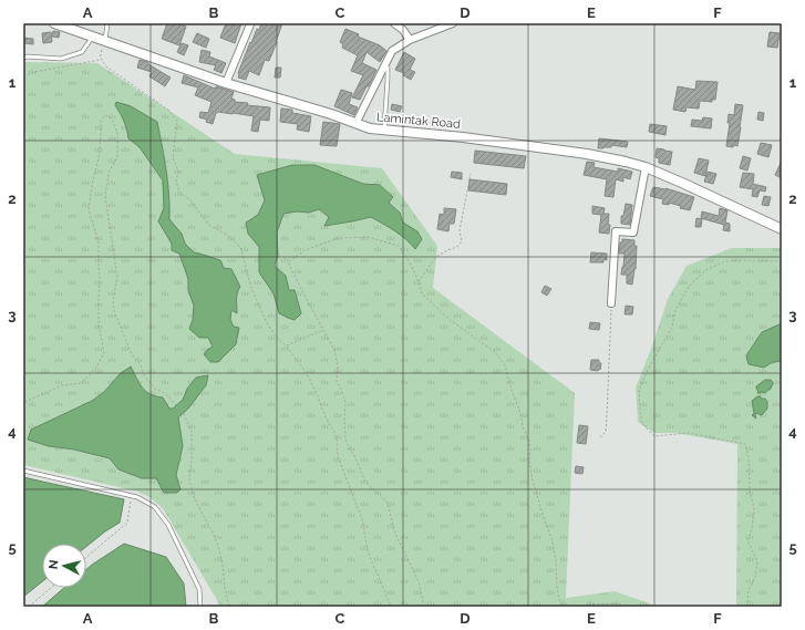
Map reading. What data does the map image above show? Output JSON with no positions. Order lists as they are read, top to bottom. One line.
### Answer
{"streets":{"main road":["Lamintak Road"]},"north":"left","grid":{"columns":["A","B","C","D","E","F"],"rows":["1","2","3","4","5"]}}
